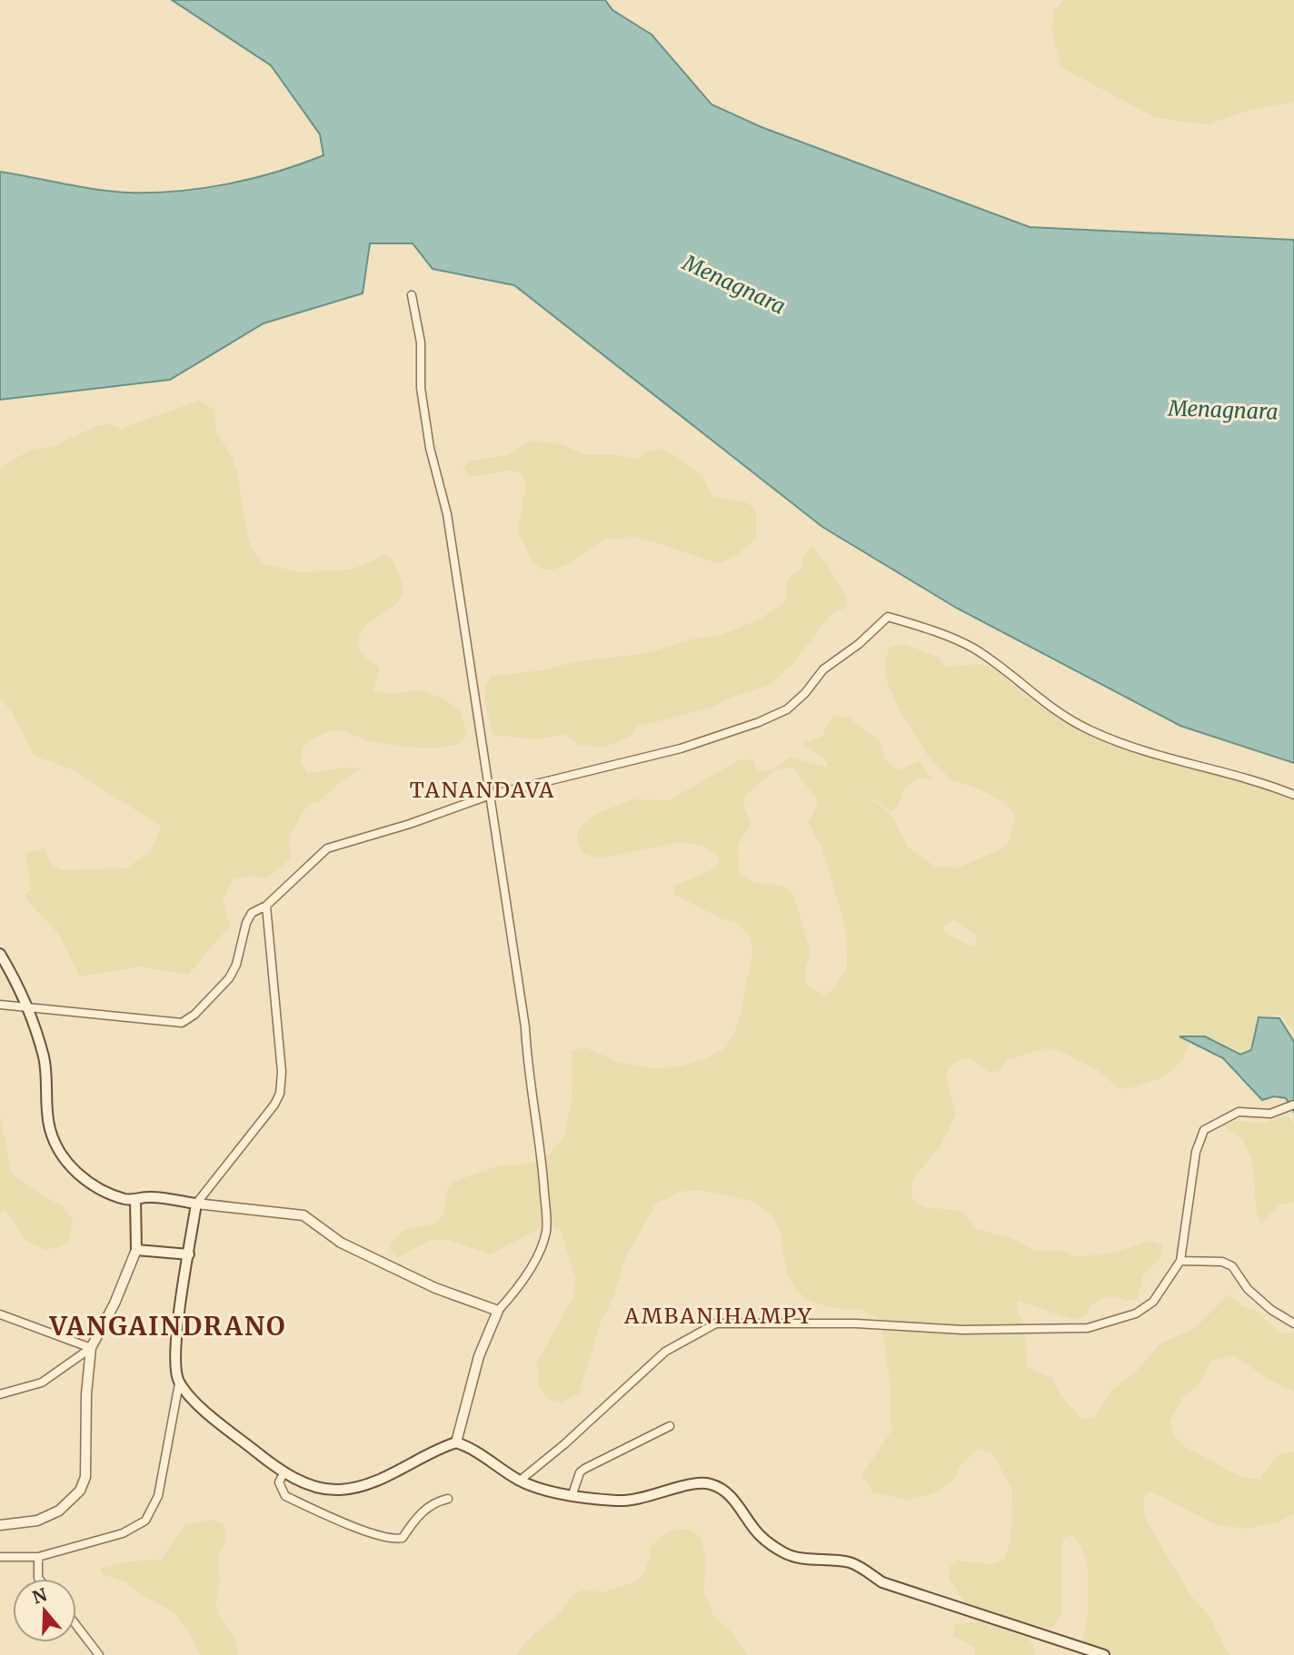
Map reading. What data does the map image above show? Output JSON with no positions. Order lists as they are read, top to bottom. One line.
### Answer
{"districts":["TANANDAVA","AMBANIHAMPY","VANGAINDRANO"],"water":["Menagnara"],"north":"top"}
